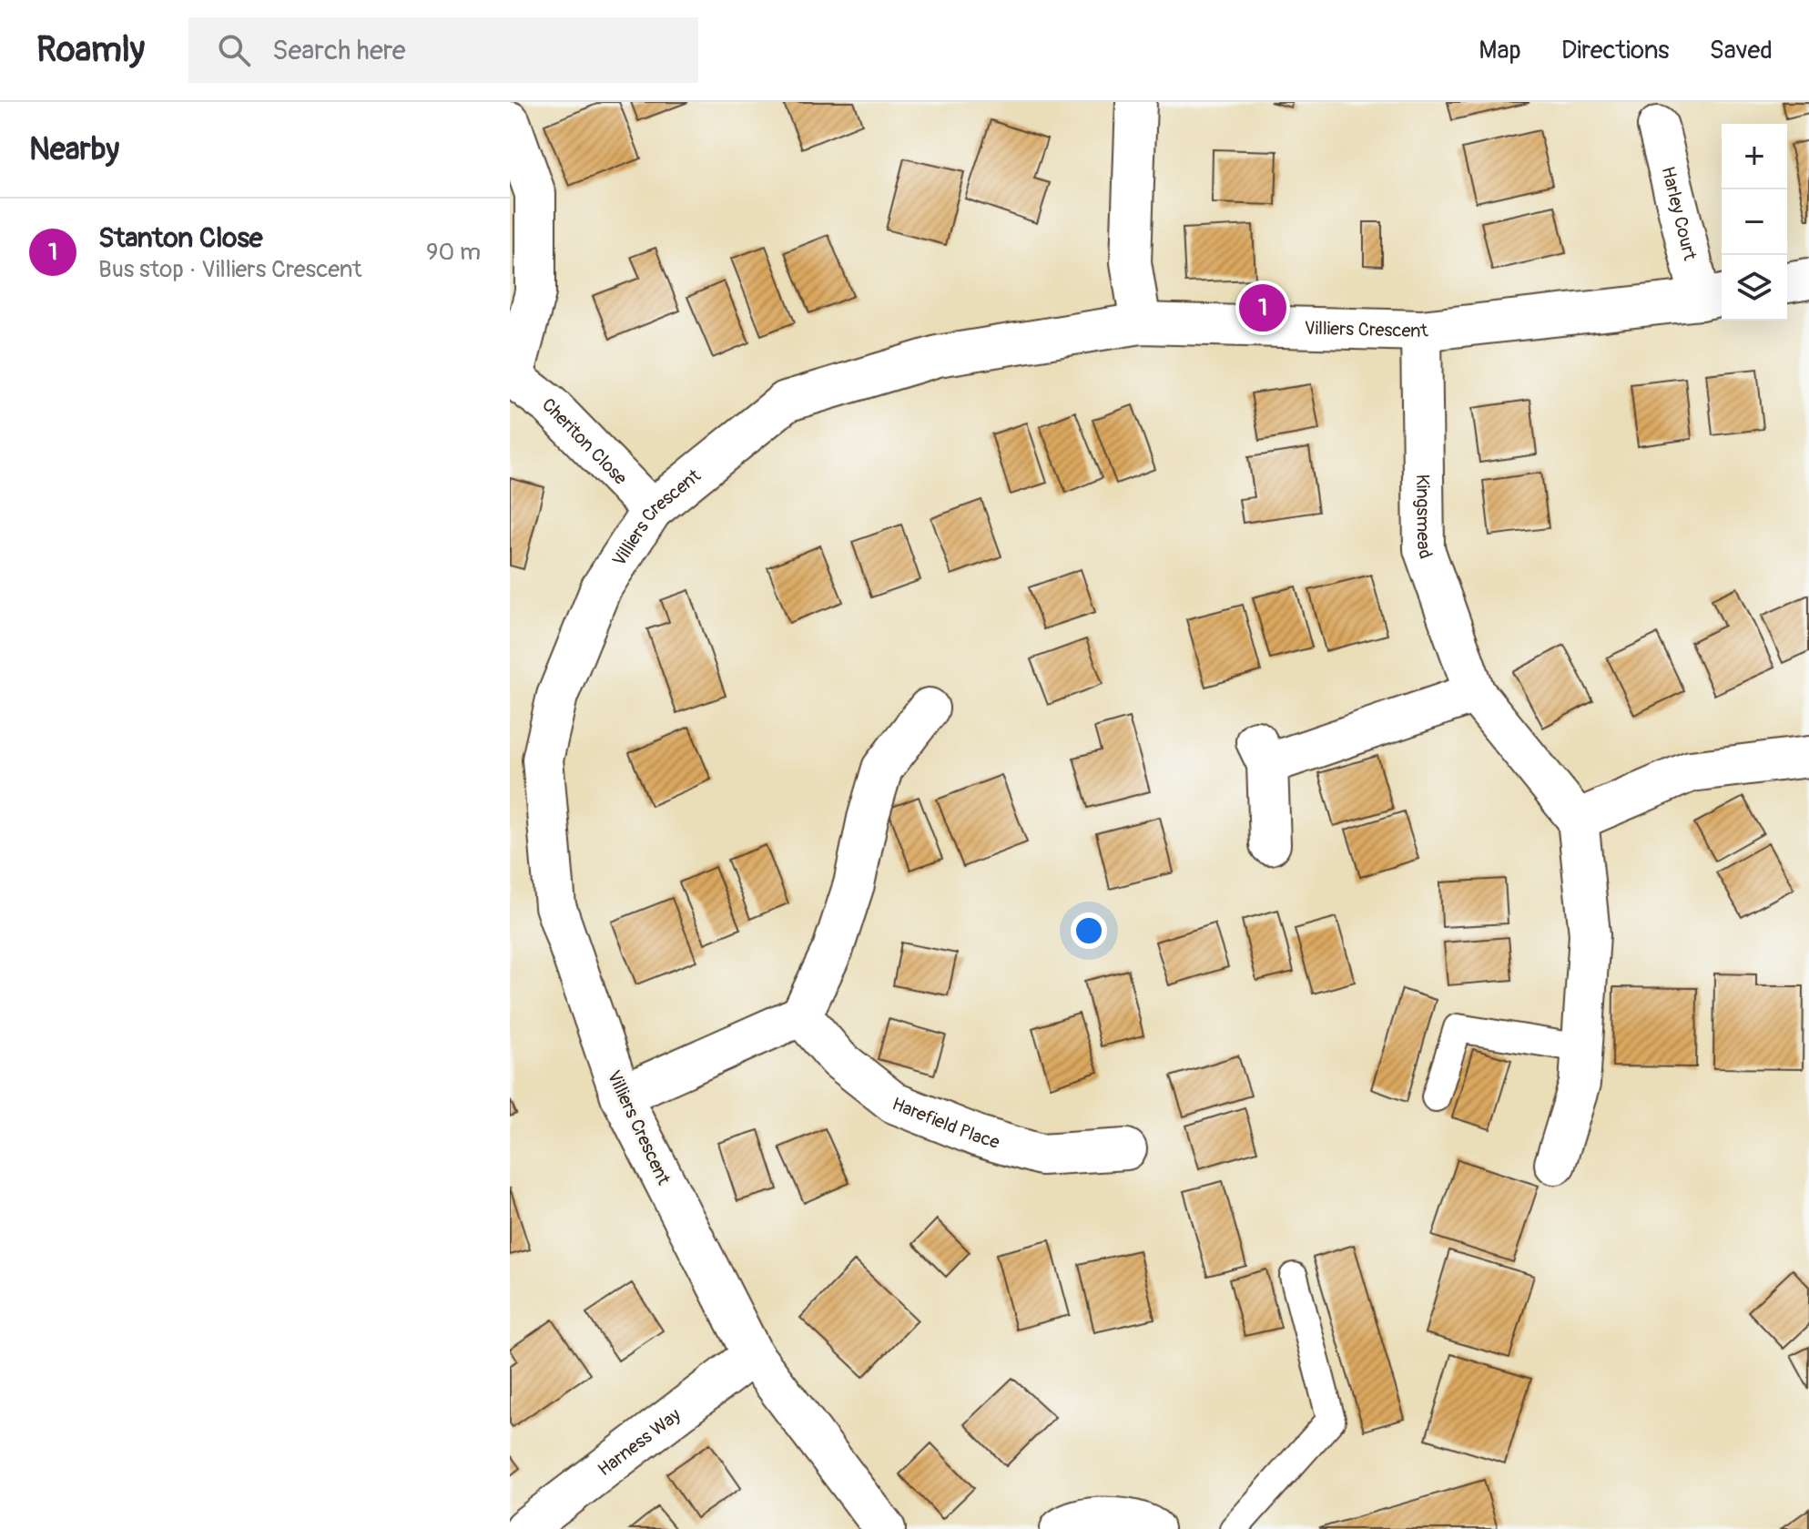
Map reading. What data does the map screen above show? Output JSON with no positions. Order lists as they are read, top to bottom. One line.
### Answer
{"streets":{"street":["Harley Court","Villiers Crescent","Cheriton Close","Kingsmead","Harefield Place","Harness Way"]},"crossings":[["Harley Court","Villiers Crescent"],["Villiers Crescent","Cheriton Close"],["Villiers Crescent","Kingsmead"],["Villiers Crescent","Harness Way"]],"page":{"header":"Roamly","search":"Search here","nav":["Map","Directions","Saved"],"heading":"Nearby","map_buttons":["+","−"],"list":[{"mark":"1","name":"Stanton Close","note":"Bus stop · Villiers Crescent","value":"90 m"}],"pins":"1"}}
